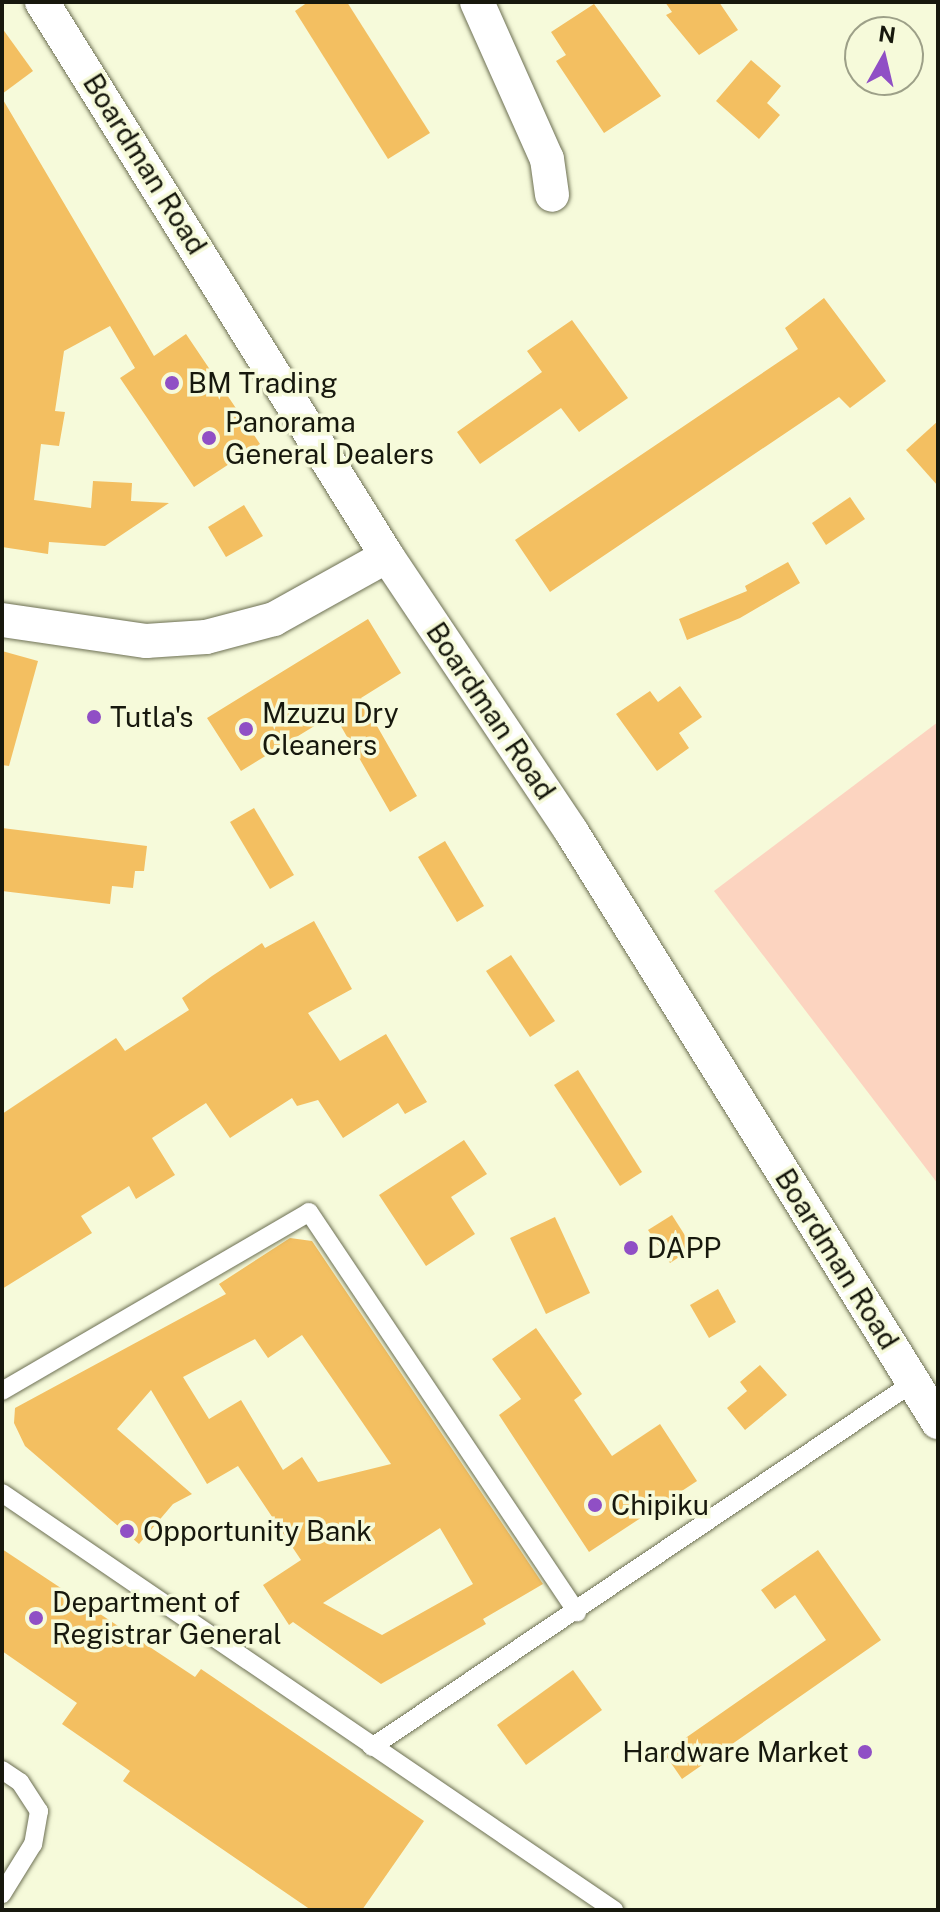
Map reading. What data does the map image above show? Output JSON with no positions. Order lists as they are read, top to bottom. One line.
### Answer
{"streets":{"street":["Boardman Road"]},"places":["BM Trading","Panorama General Dealers","Tutla's","Mzuzu Dry Cleaners","DAPP","Chipiku","Opportunity Bank","Department of Registrar General","Hardware Market"],"north":"top"}
